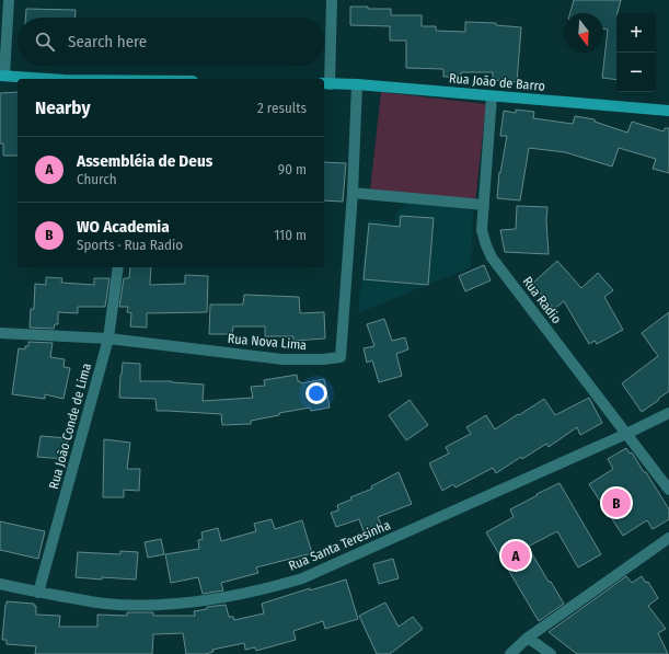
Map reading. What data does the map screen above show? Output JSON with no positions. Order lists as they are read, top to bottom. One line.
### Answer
{"streets":{"street":["Rua João de Barro","Rua Radio","Rua Nova Lima","Rua João Conde de Lima","Rua Santa Teresinha"]},"crossings":[["Rua João de Barro","Rua Radio"],["Rua João de Barro","Rua Nova Lima"],["Rua Radio","Rua Santa Teresinha"],["Rua Nova Lima","Rua João Conde de Lima"],["Rua João Conde de Lima","Rua Santa Teresinha"]],"north":"bottom","page":{"map_buttons":["+","−"],"search":"Search here","heading":["Nearby","2 results"],"list":[{"mark":"A","name":"Assembléia de Deus","note":"Church","value":"90 m"},{"mark":"B","name":"WO Academia","note":"Sports · Rua Radio","value":"110 m"}],"pins":["B","A"]}}
